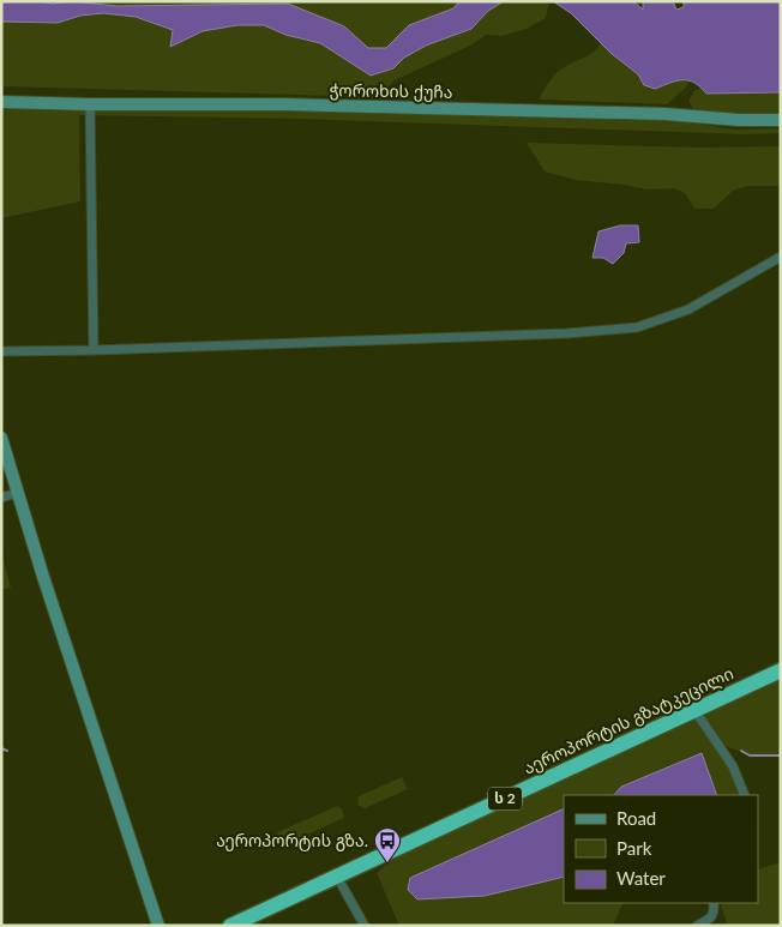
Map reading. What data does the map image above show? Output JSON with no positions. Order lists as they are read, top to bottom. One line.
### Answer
{"streets":{"highway":["აეროპორტის გზატკეცილი","ს 2"],"street":["ჭოროხის ქუჩა"]},"places":{"bus stop":["აეროპორტის გზა."]},"legend":["Road","Park","Water"]}
